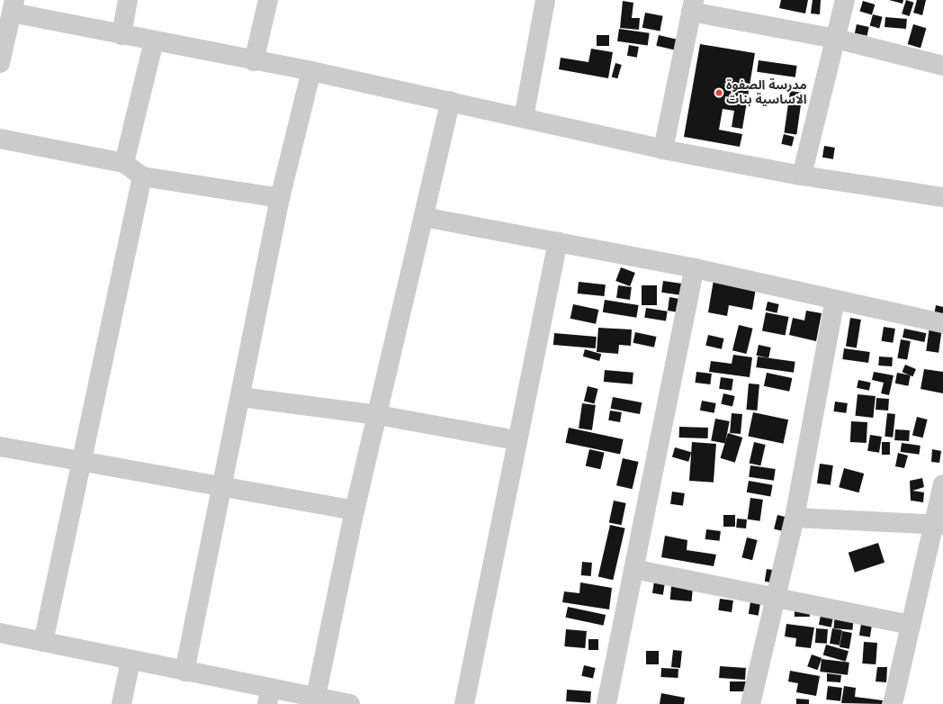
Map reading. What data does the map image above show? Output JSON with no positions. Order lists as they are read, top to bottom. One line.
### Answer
{"places":["مدرسة الصفوة الاساسية بنات"]}
